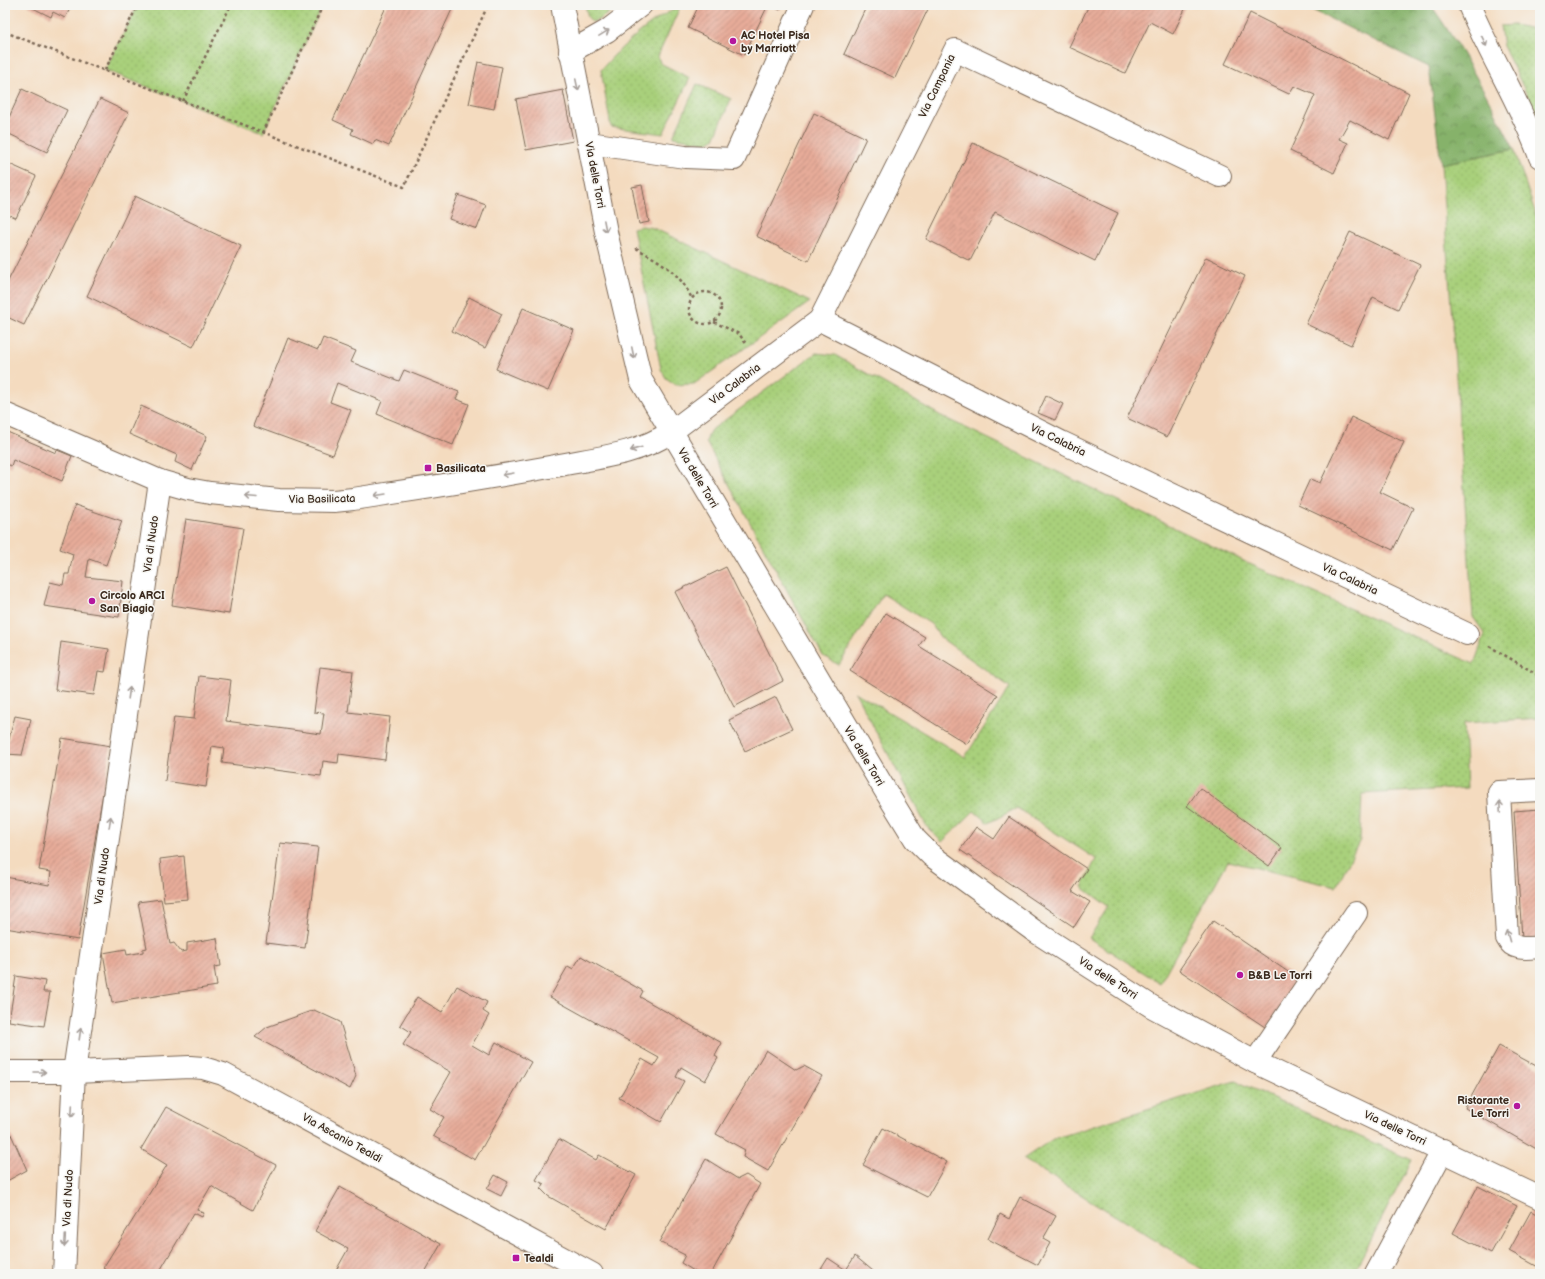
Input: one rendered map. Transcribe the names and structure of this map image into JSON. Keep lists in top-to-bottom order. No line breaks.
{"streets":{"street":["Via Campania","Via delle Torri","Via Calabria","Via Basilicata","Via di Nudo","Via Ascanio Tealdi"]},"crossings":[["Via Campania","Via Calabria"],["Via delle Torri","Via Calabria"],["Via delle Torri","Via Basilicata"],["Via Calabria","Via Basilicata"],["Via Basilicata","Via di Nudo"],["Via di Nudo","Via Ascanio Tealdi"]],"one_way":["Via Basilicata"],"places":{"other":["AC Hotel Pisa by Marriott","Circolo ARCI San Biagio","B&B Le Torri","Ristorante Le Torri"],"transit":["Basilicata","Tealdi"]}}
